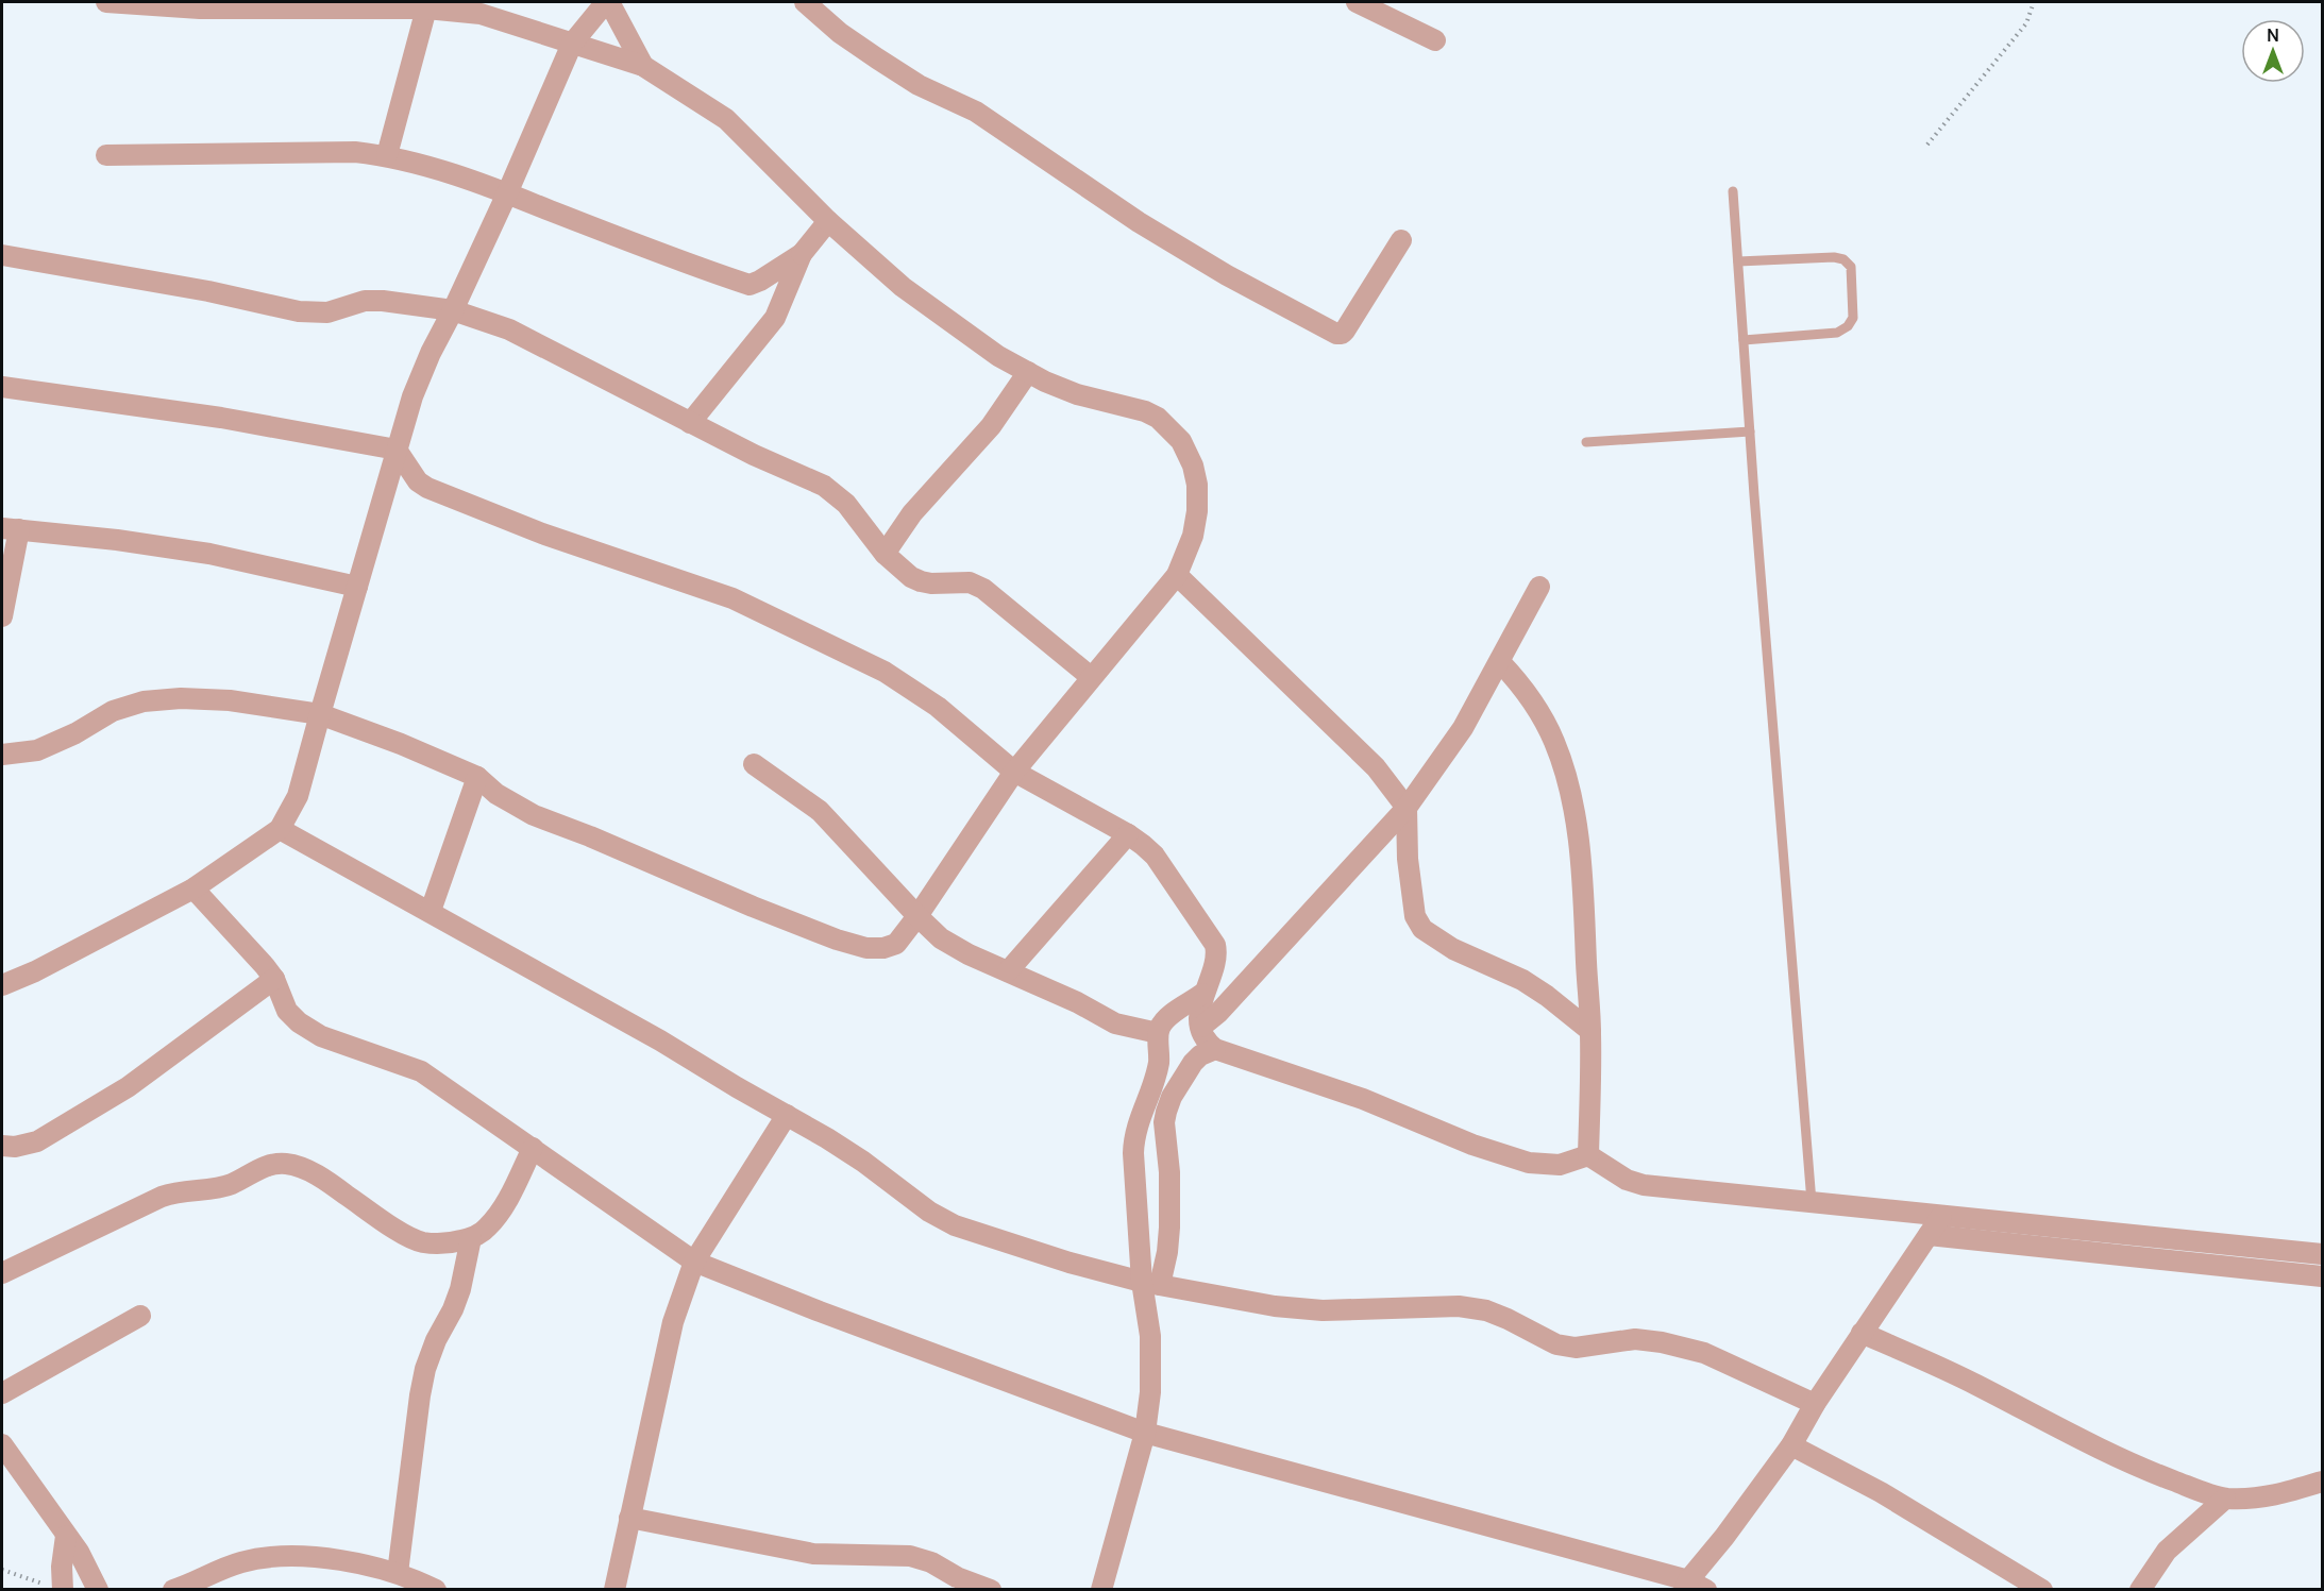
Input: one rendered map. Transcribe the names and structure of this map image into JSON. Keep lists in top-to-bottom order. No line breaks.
{"north":"top"}
